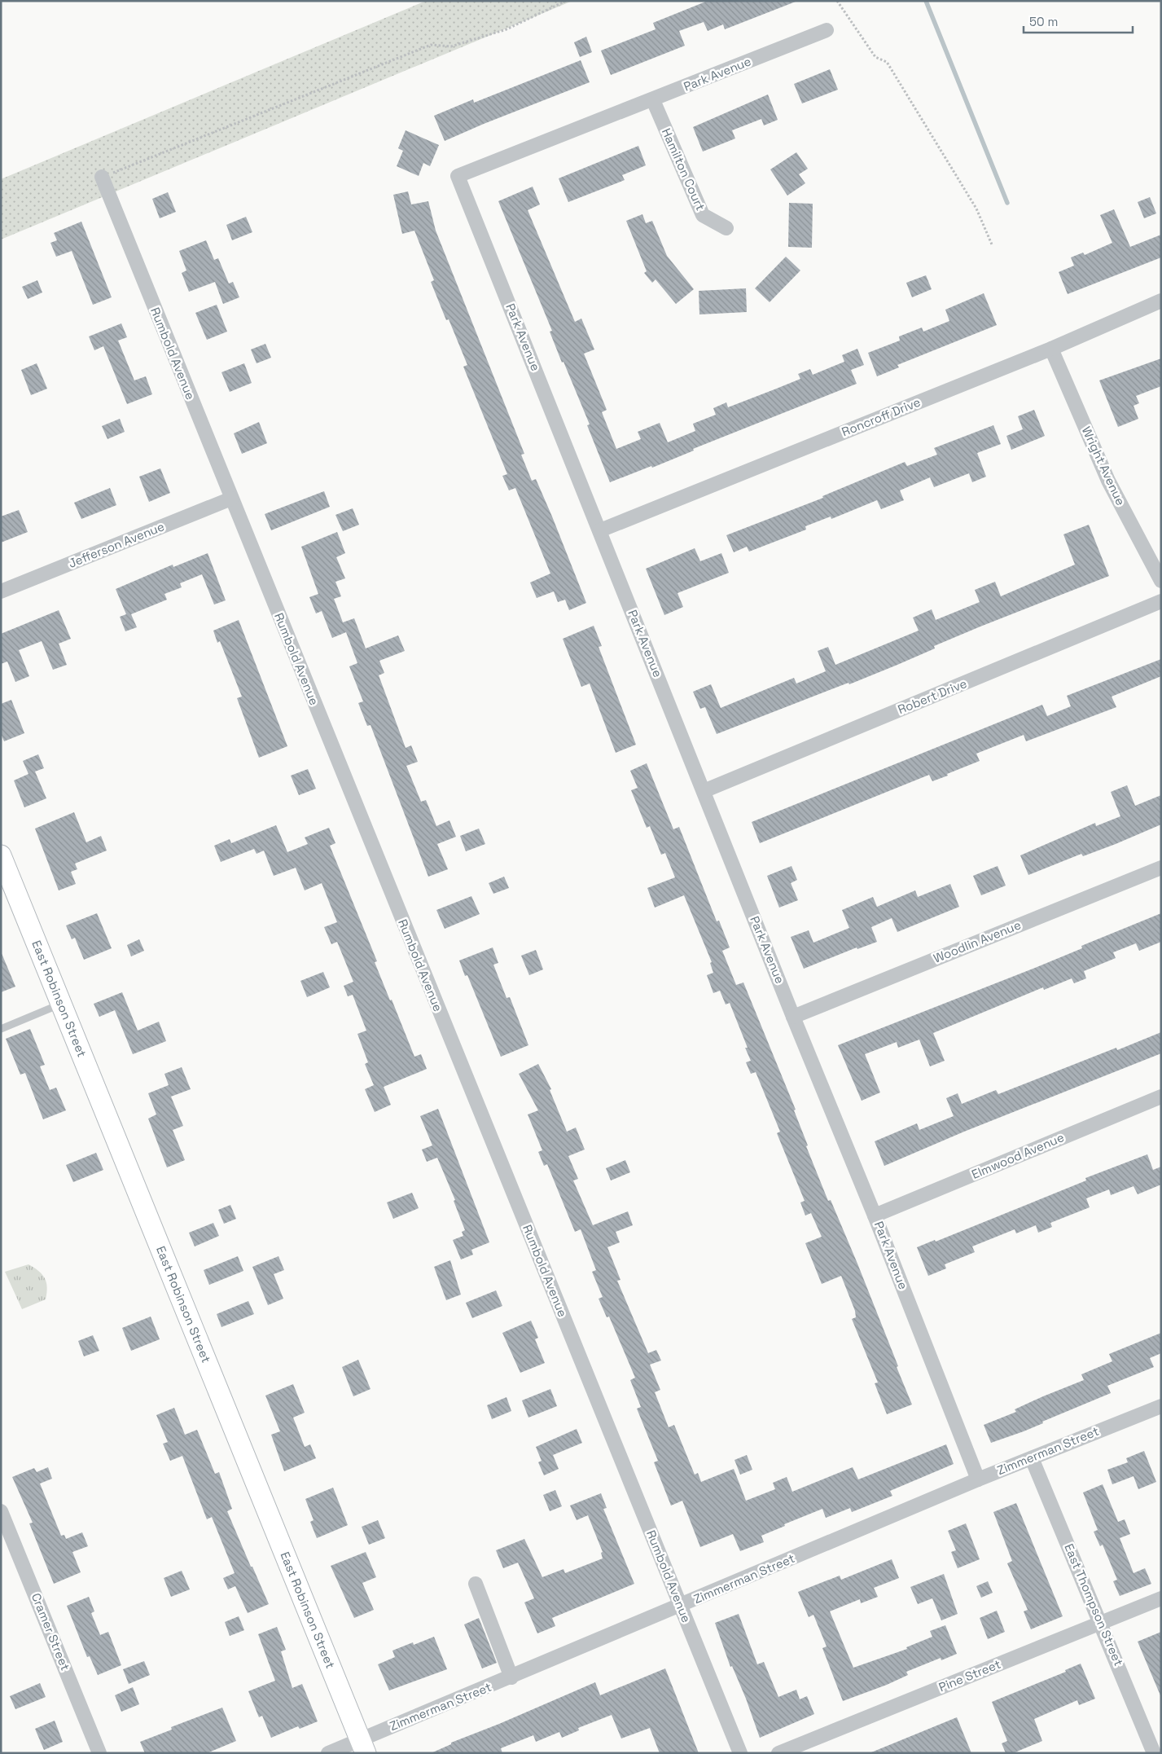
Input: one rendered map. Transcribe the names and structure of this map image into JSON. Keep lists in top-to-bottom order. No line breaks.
{"streets":{"street":["Park Avenue","Hamilton Court","Rumbold Avenue","Roncroff Drive","Wright Avenue","Jefferson Avenue","Robert Drive","Woodlin Avenue","East Robinson Street","Elmwood Avenue","Zimmerman Street","East Thompson Street","Cramer Street","Pine Street"]},"crossings":[["Park Avenue","Hamilton Court"],["Park Avenue","Roncroff Drive"],["Park Avenue","Robert Drive"],["Park Avenue","Woodlin Avenue"],["Park Avenue","Elmwood Avenue"],["Park Avenue","Zimmerman Street"],["Rumbold Avenue","Jefferson Avenue"],["Rumbold Avenue","Zimmerman Street"],["Roncroff Drive","Wright Avenue"],["East Robinson Street","Zimmerman Street"],["Zimmerman Street","East Thompson Street"],["East Thompson Street","Pine Street"]],"scale_bar":"50 m"}
